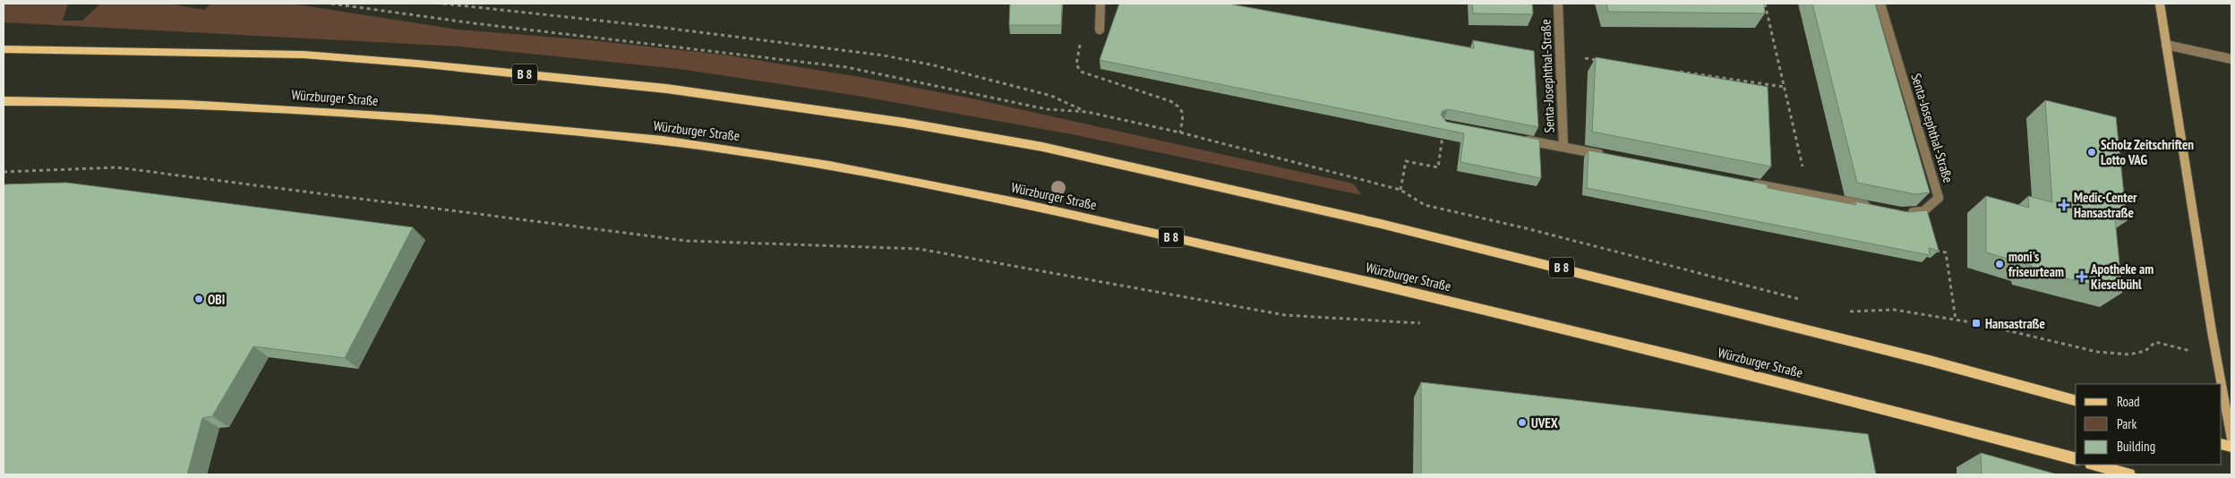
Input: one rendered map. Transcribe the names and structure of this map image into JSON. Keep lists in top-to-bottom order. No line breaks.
{"streets":{"main road":["B 8","Würzburger Straße"],"street":["Senta-Josephthal-Straße"]},"places":{"other":["Scholz Zeitschriften Lotto VAG","moni's friseurteam","OBI","UVEX"],"health":["Medic-Center Hansastraße","Apotheke am Kieselbühl"],"transit":["Hansastraße"]},"legend":["Road","Park","Building"]}
